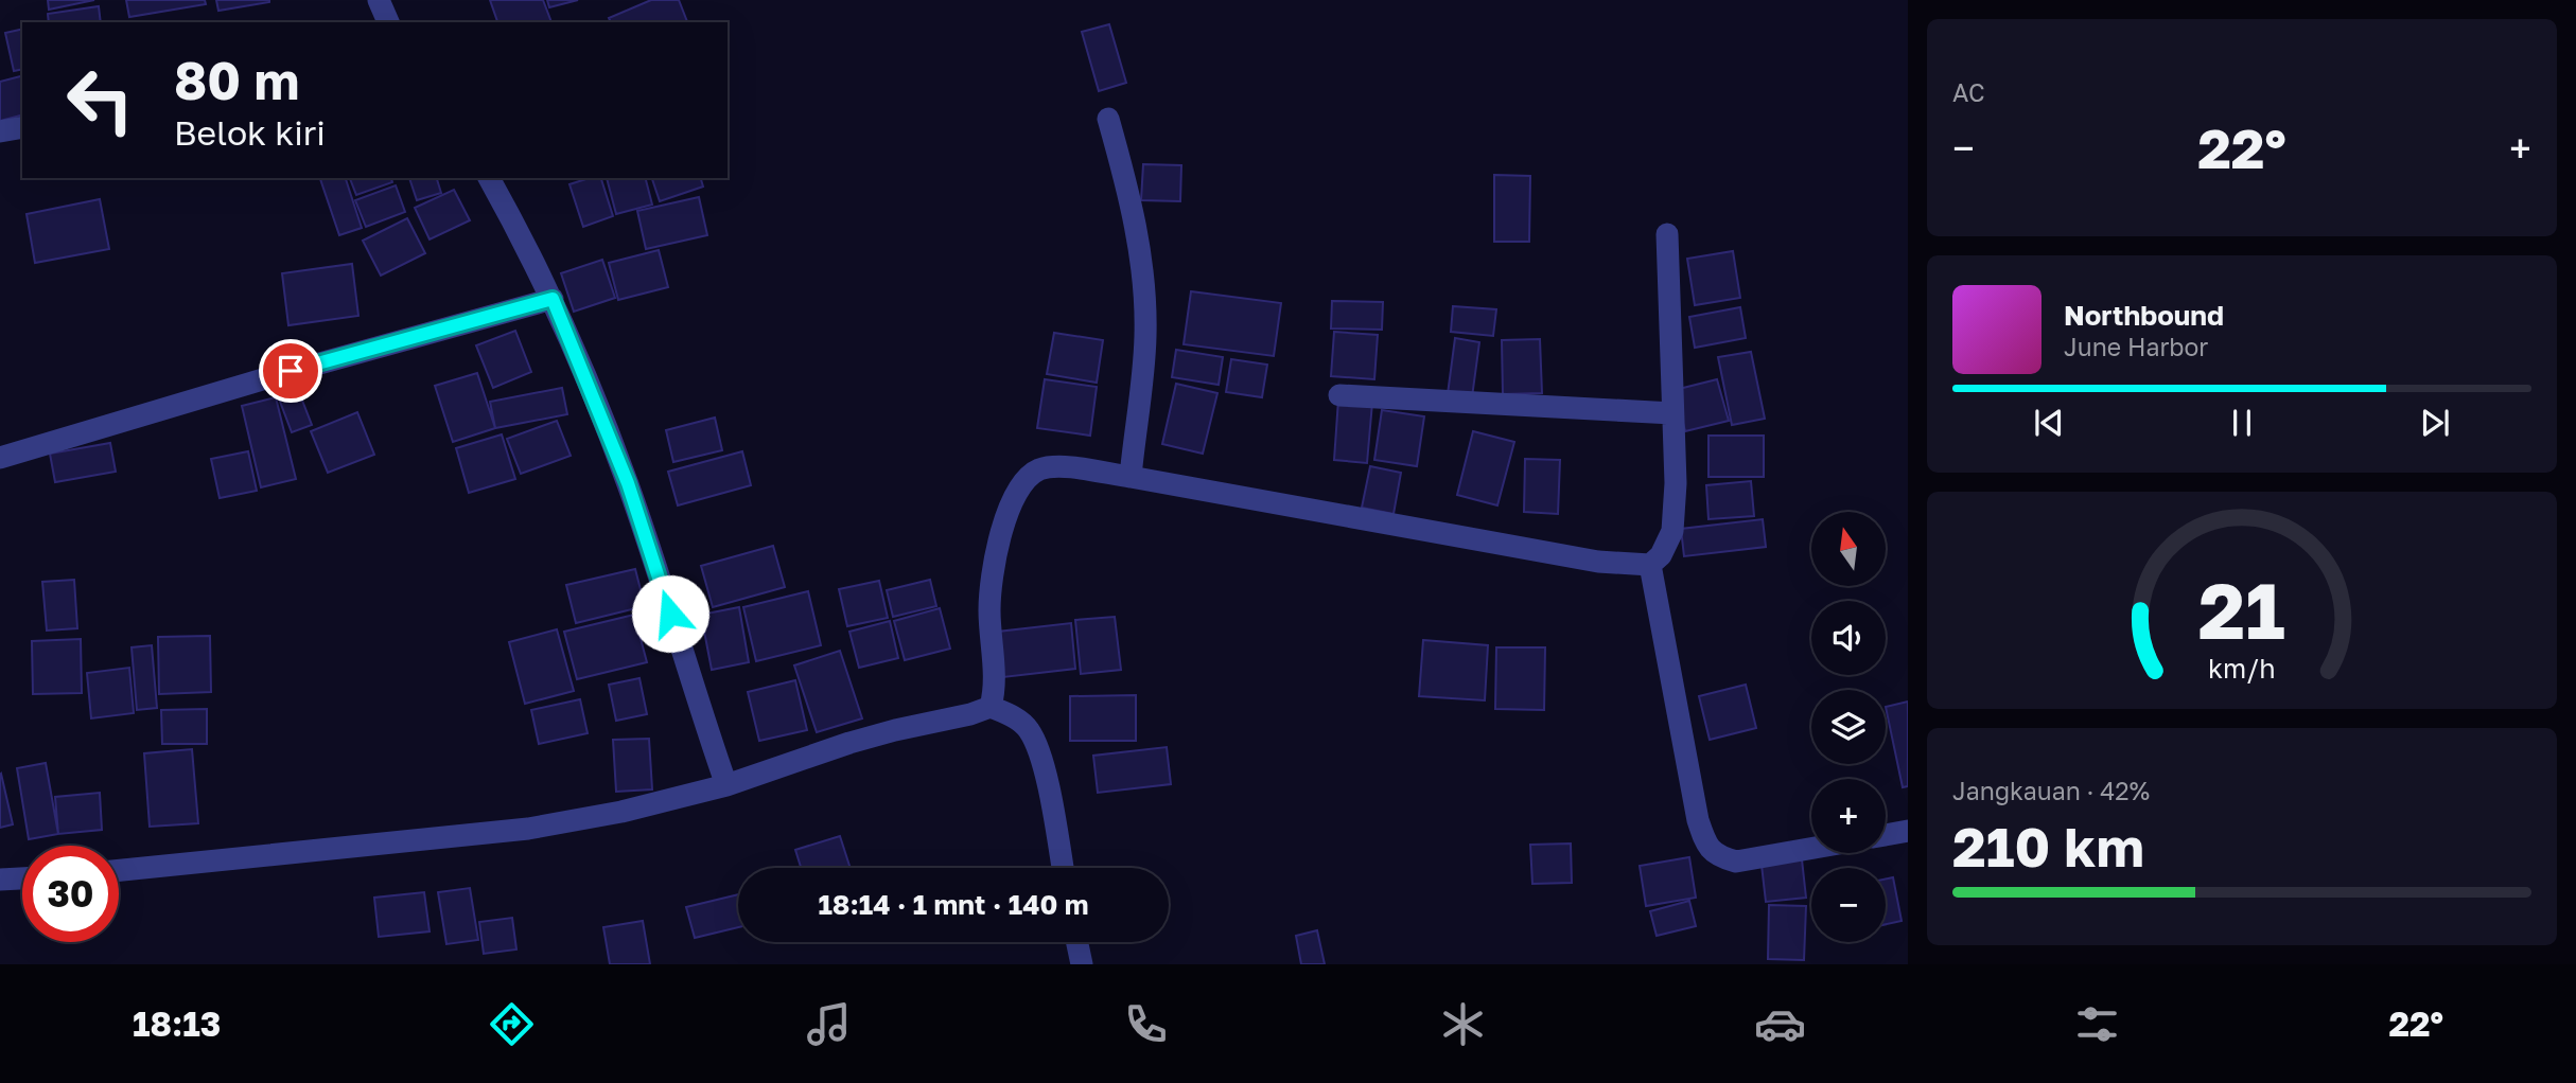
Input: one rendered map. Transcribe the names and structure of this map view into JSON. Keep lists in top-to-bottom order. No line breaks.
{"north":"top","page":{"tile":["AC",["Jangkauan · 42%","210 km"]],"turn":["80 m","Belok kiri"],"heat":["−","22°","+"],"song":["Northbound","June Harbor"],"map_buttons":["+","−"],"limit":"30","trip":"18:14 · 1 mnt · 140 m","tabs":["18:13","22°"],"gauge":["21","km/h"]}}
